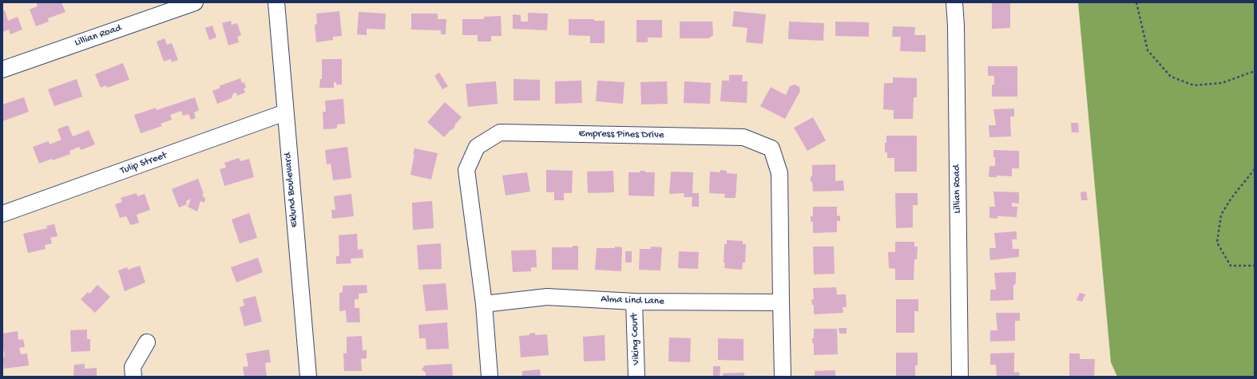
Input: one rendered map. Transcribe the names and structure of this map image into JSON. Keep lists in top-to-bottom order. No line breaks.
{"streets":{"street":["Lillian Road","Empress Pines Drive","Tulip Street","Eklund Boulevard","Alma Lind Lane","Viking Court"]},"crossings":[["Empress Pines Drive","Alma Lind Lane"],["Tulip Street","Eklund Boulevard"],["Alma Lind Lane","Viking Court"]]}
